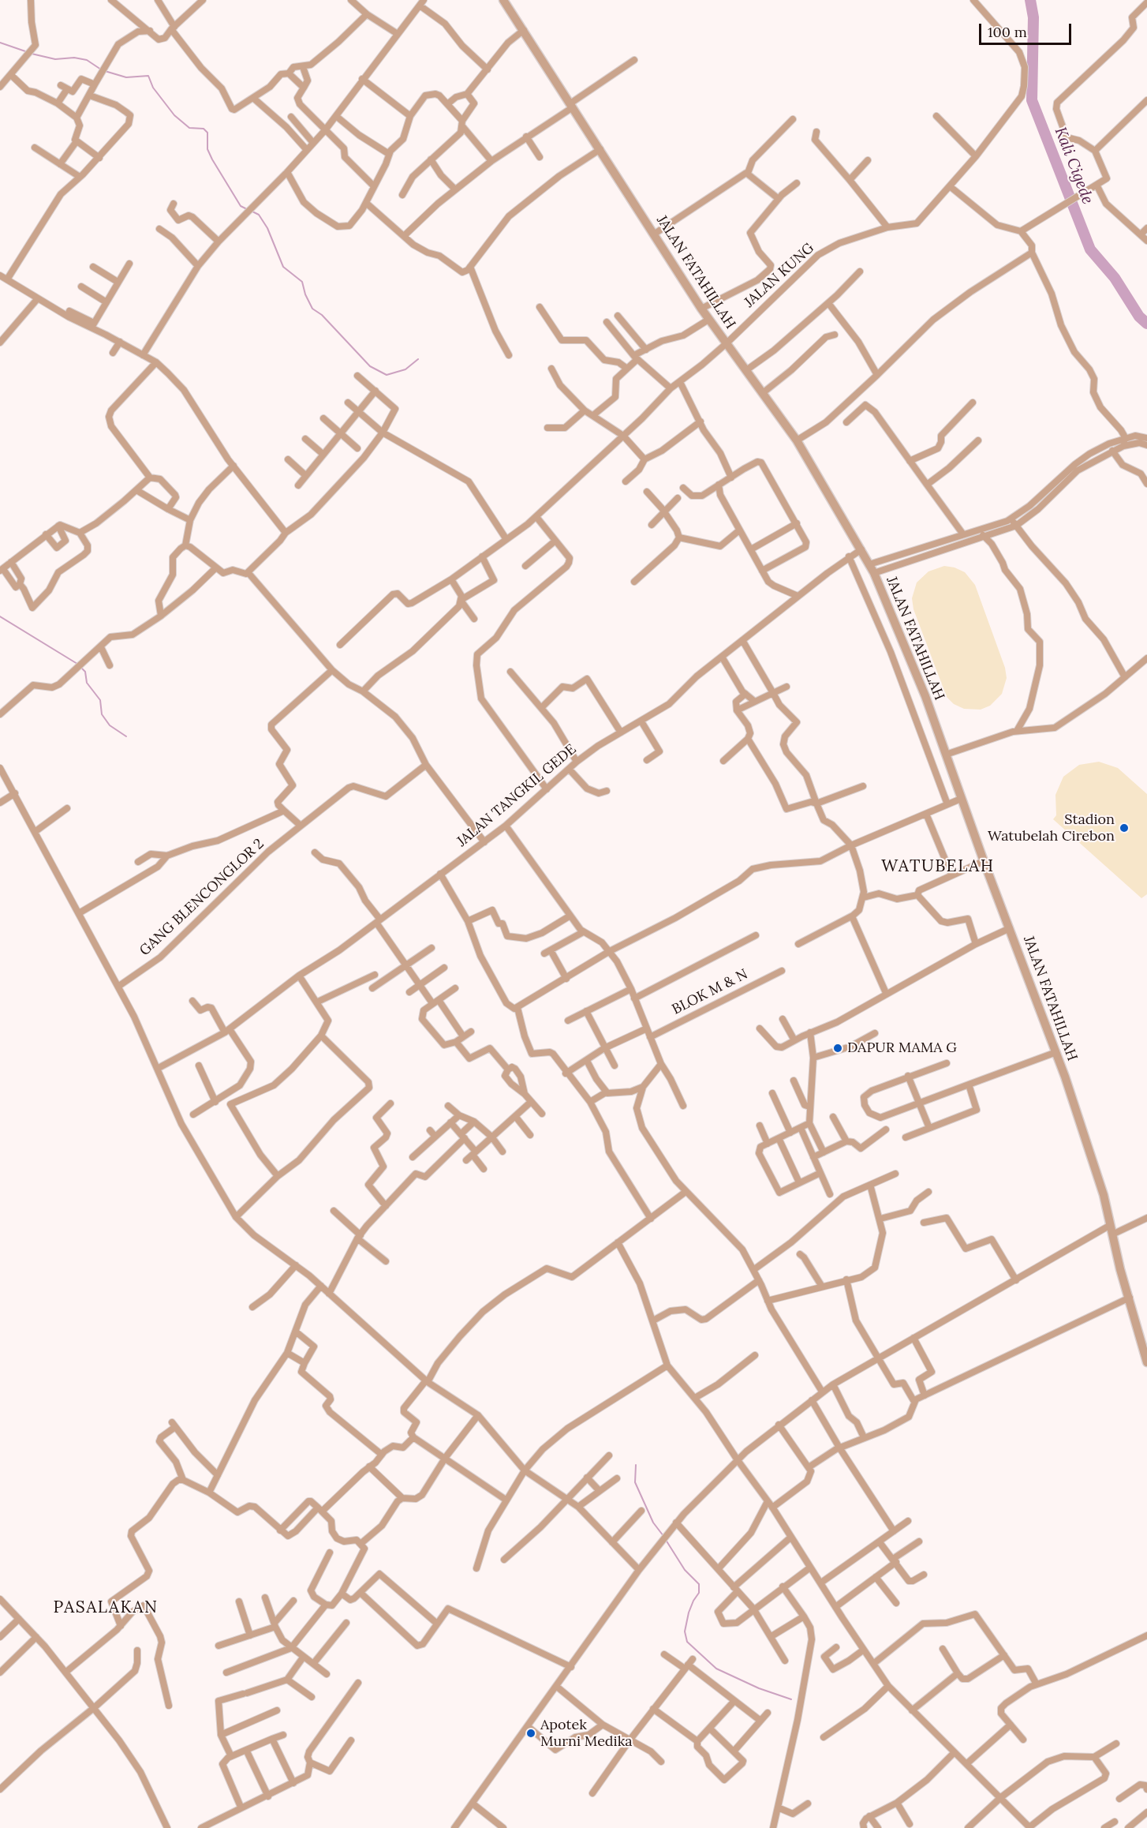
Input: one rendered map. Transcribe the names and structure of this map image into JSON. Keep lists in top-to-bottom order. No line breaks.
{"streets":{"street":["JALAN FATAHILLAH","JALAN KUNG","JALAN TANGKIL GEDE","GANG BLENCONGLOR 2","BLOK M & N"]},"crossings":[["JALAN FATAHILLAH","JALAN KUNG"],["JALAN FATAHILLAH","JALAN TANGKIL GEDE"]],"districts":["WATUBELAH","PASALAKAN"],"water":["Kali Cigede"],"places":["Stadion Watubelah Cirebon","DAPUR MAMA G","Apotek Murni Medika"],"scale_bar":"100 m"}
